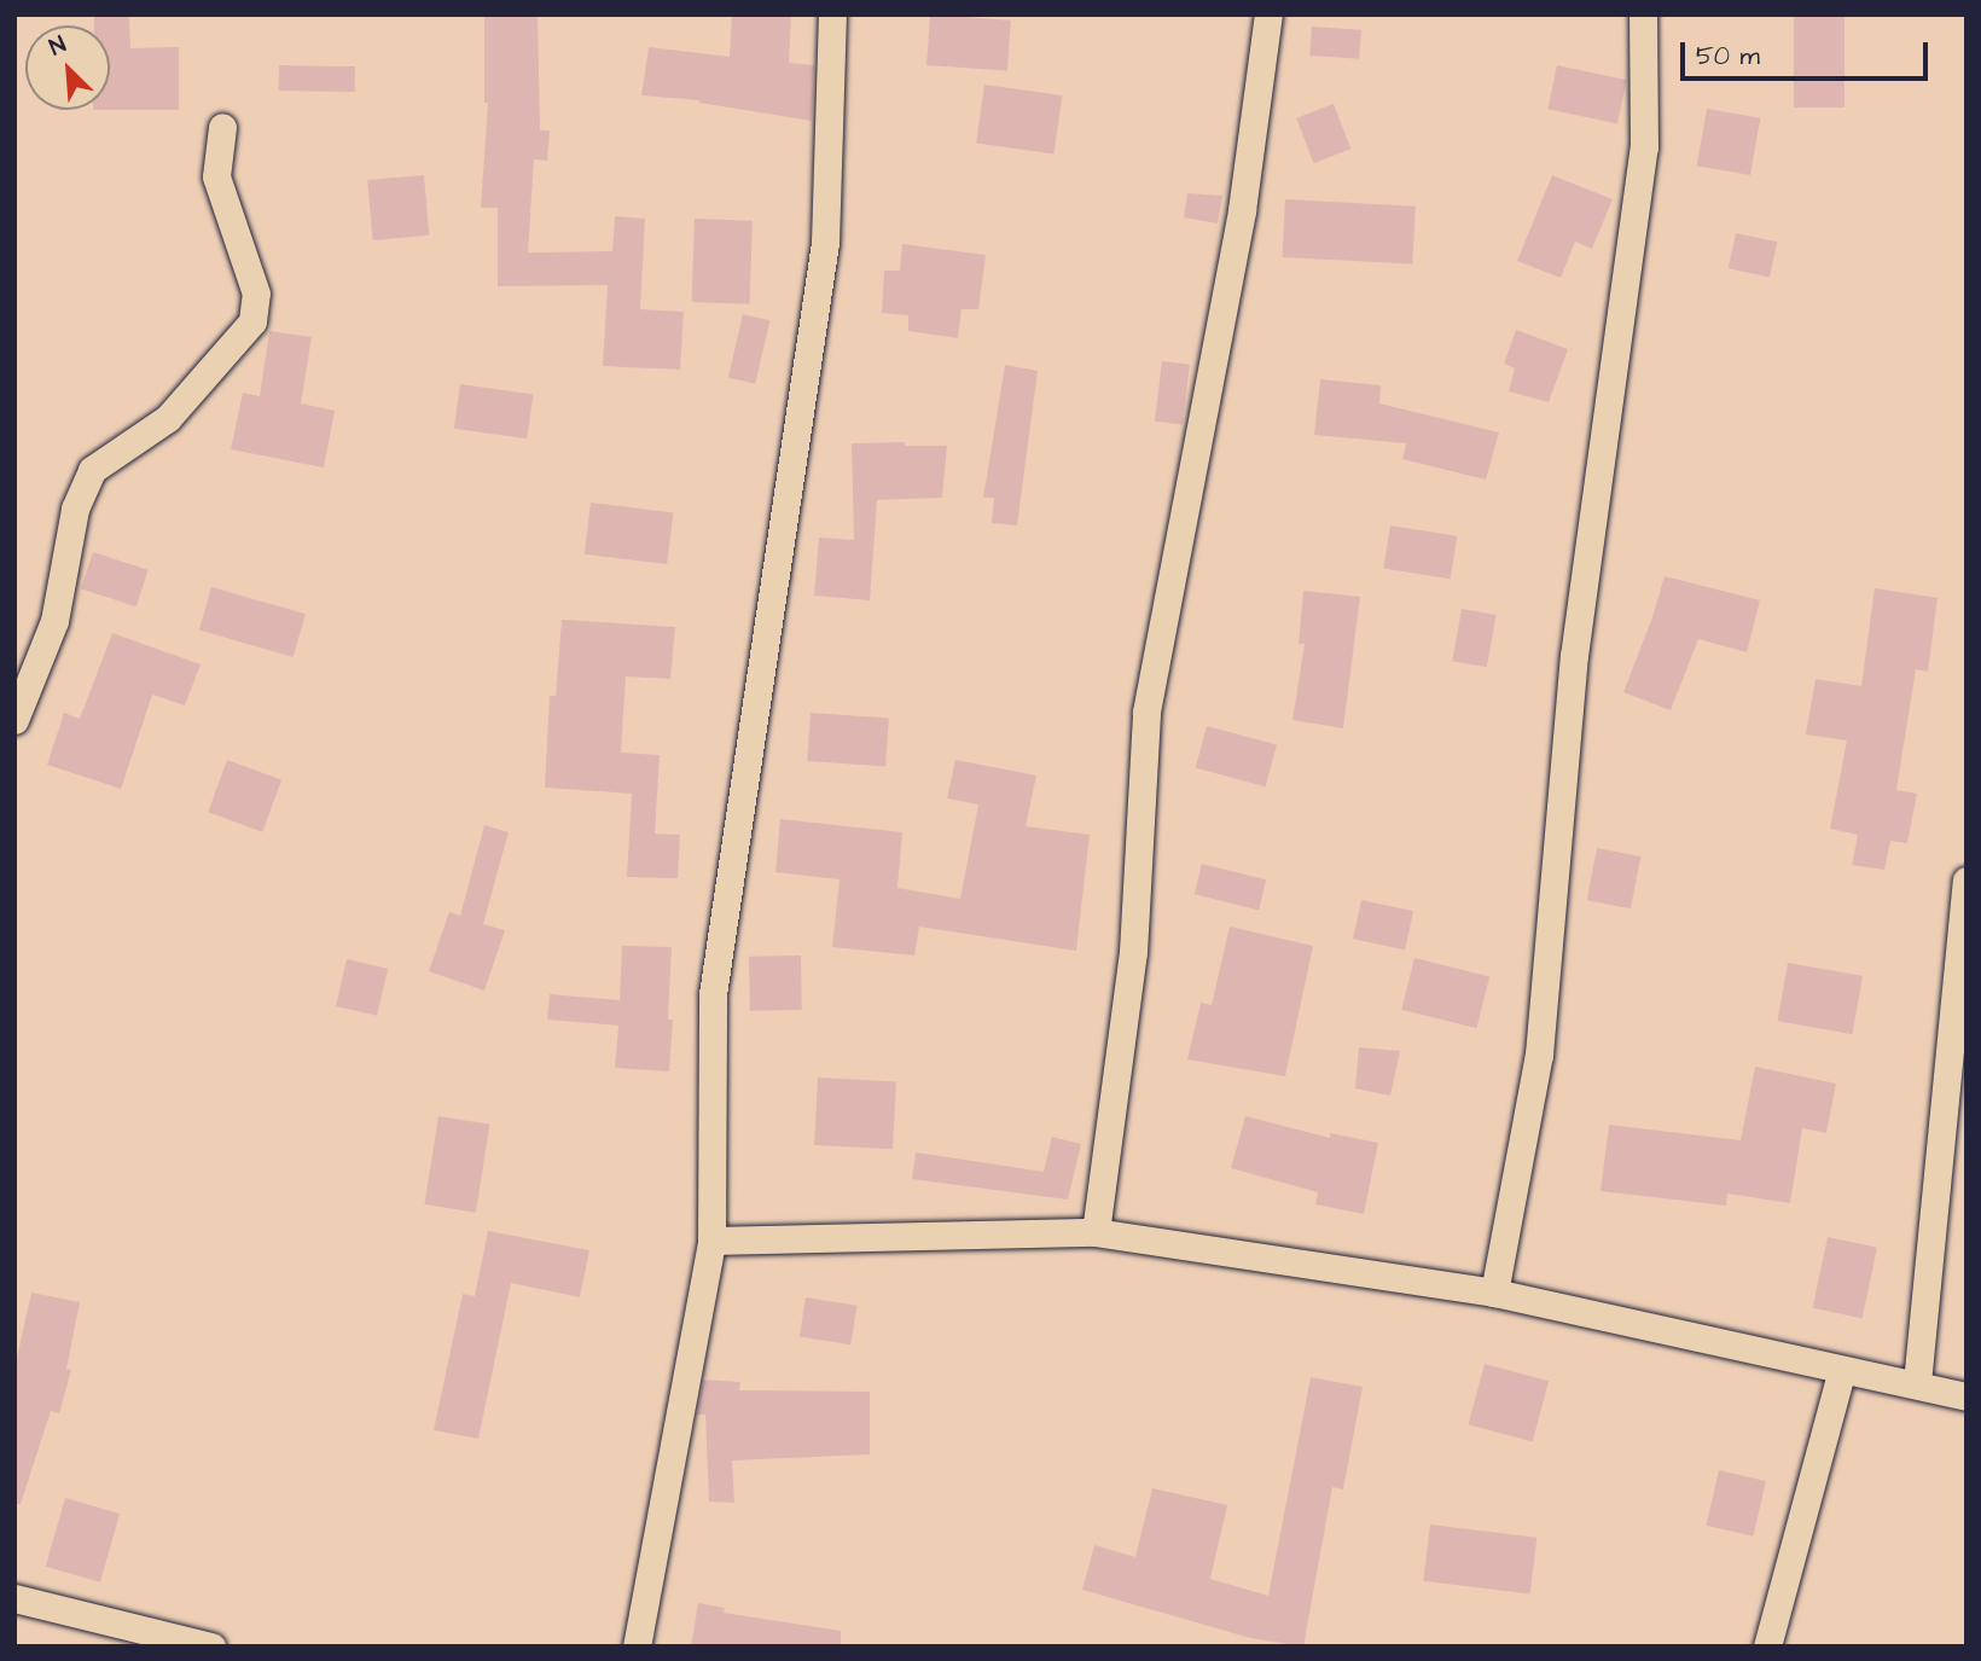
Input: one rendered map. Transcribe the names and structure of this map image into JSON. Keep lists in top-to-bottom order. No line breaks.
{"scale_bar":"50 m","north":"top left"}
